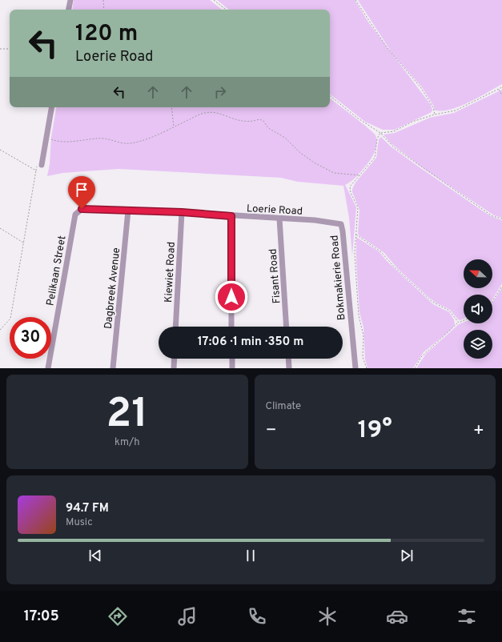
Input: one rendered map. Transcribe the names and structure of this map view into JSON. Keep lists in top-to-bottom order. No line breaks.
{"streets":{"street":["Loerie Road","Pelikaan Street","Kiewiet Road","Fisant Road","Bokmakierie Road","Dagbreek Avenue"]},"crossings":[["Loerie Road","Pelikaan Street"],["Loerie Road","Kiewiet Road"],["Loerie Road","Fisant Road"],["Loerie Road","Bokmakierie Road"],["Loerie Road","Dagbreek Avenue"]],"north":"left","page":{"turn":["120 m","Loerie Road"],"limit":"30","trip":"17:06 · 1 min · 350 m","tile":[["21","km/h"],"Climate"],"heat":["−","19°","+"],"song":["94.7 FM","Music"],"tabs":"17:05"}}
